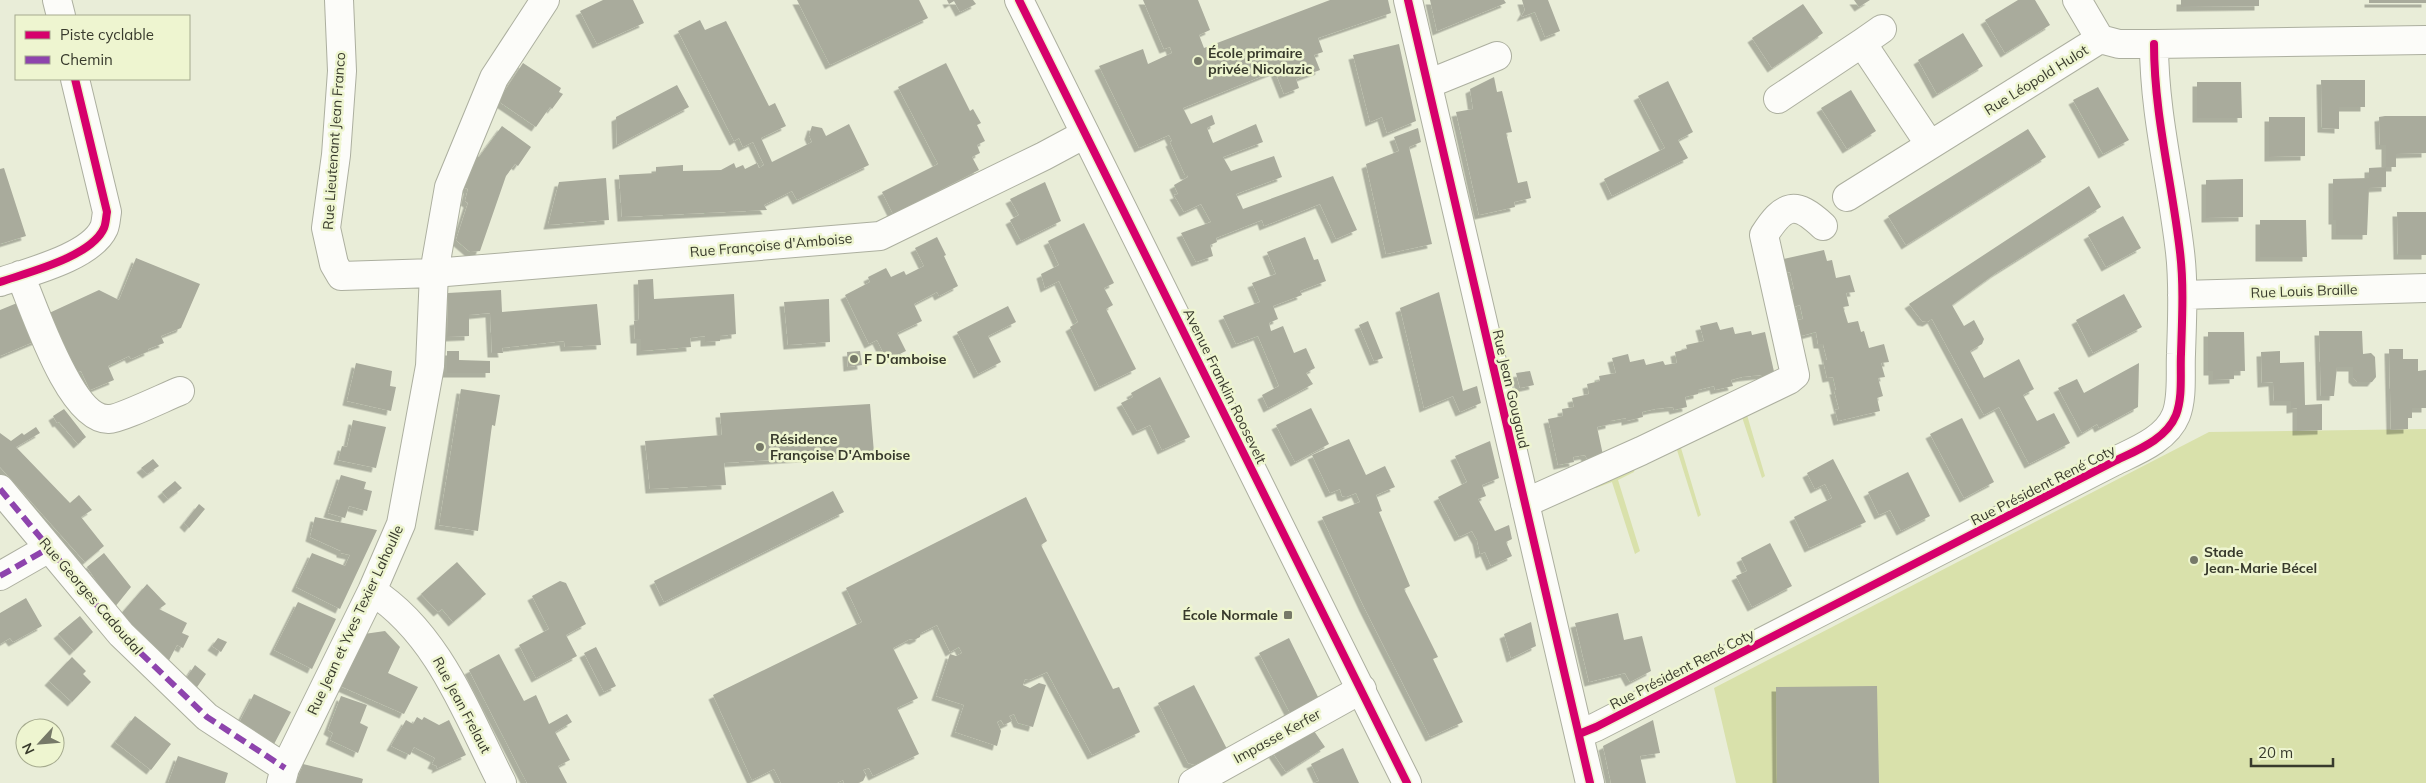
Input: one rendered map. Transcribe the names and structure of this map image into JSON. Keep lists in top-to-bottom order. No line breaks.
{"streets":{"street":["Rue Léopold Hulot","Rue Lieutenant Jean Franco","Rue Françoise d'Amboise","Rue Louis Braille","Avenue Franklin Roosevelt","Rue Jean Gougaud","Rue Président René Coty","Rue Georges Cadoudal","Rue Jean et Yves Texier Lahoulle","Rue Jean Frelaut","Impasse Kerfer"]},"crossings":[["Rue Léopold Hulot","Rue Président René Coty"],["Rue Lieutenant Jean Franco","Rue Françoise d'Amboise"],["Rue Lieutenant Jean Franco","Rue Jean et Yves Texier Lahoulle"],["Rue Françoise d'Amboise","Avenue Franklin Roosevelt"],["Rue Françoise d'Amboise","Rue Jean et Yves Texier Lahoulle"],["Rue Louis Braille","Rue Président René Coty"],["Avenue Franklin Roosevelt","Impasse Kerfer"],["Rue Jean Gougaud","Rue Président René Coty"],["Rue Georges Cadoudal","Rue Jean et Yves Texier Lahoulle"],["Rue Jean et Yves Texier Lahoulle","Rue Jean Frelaut"]],"places":{"other":["École primaire privée Nicolazic","F D'amboise","Résidence Françoise D'Amboise","Stade Jean-Marie Bécel"],"transit":["École Normale"]},"legend":["Piste cyclable","Chemin"],"scale_bar":"20 m","north":"bottom left"}
